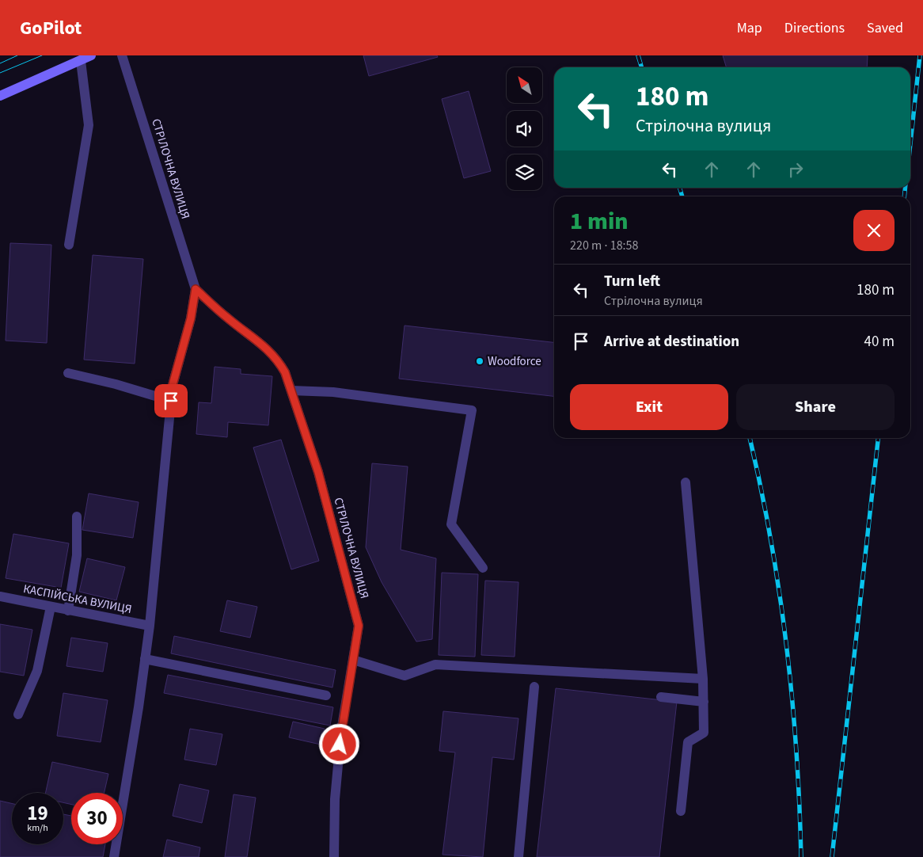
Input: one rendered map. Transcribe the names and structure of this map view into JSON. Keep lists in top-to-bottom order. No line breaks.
{"streets":{"street":["СТРІЛОЧНА ВУЛИЦЯ","КАСПІЙСЬКА ВУЛИЦЯ"]},"crossings":[["СТРІЛОЧНА ВУЛИЦЯ","КАСПІЙСЬКА ВУЛИЦЯ"]],"places":["Woodforce"],"north":"top left","page":{"header":"GoPilot","nav":["Map","Directions","Saved"],"turn":["180 m","Стрілочна вулиця"],"heading":["1 min","220 m · 18:58"],"list":[{"name":"Turn left","note":"Стрілочна вулиця","value":"180 m"},{"name":"Arrive at destination","value":"40 m"}],"buttons":["Exit","Share"],"speed":"19 km/h","limit":"30"}}
